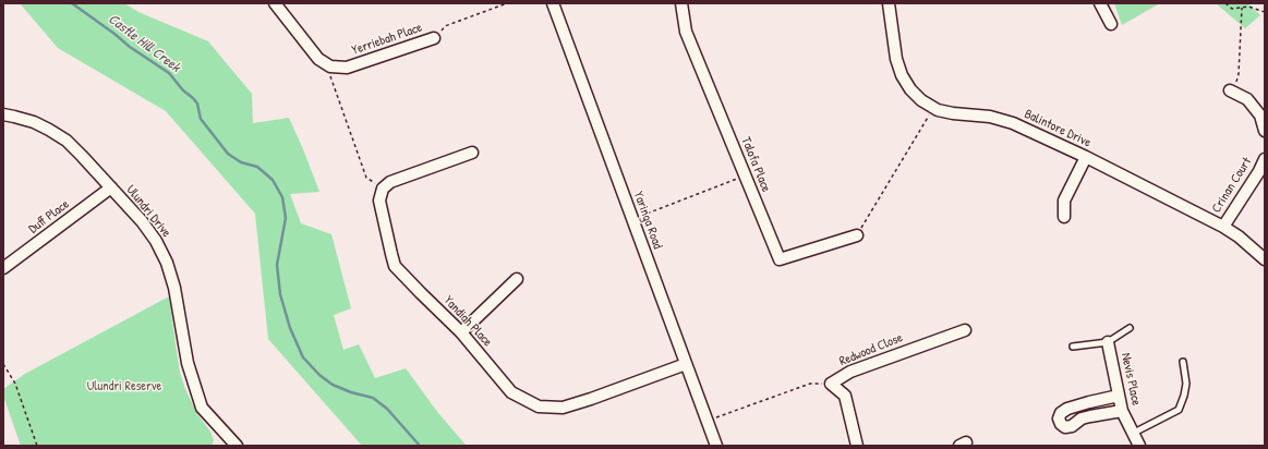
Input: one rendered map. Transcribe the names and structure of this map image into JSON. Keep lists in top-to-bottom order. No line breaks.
{"streets":{"street":["Yerriebah Place","Balintore Drive","Talofa Place","Crinan Court","Ulundri Drive","Duff Place","Yaringa Road","Yandiah Place","Redwood Close","Nevis Place"]},"crossings":[["Balintore Drive","Crinan Court"],["Ulundri Drive","Duff Place"],["Yaringa Road","Yandiah Place"]],"water":["Castle Hill Creek"],"parks":["Ulundri Reserve"]}
